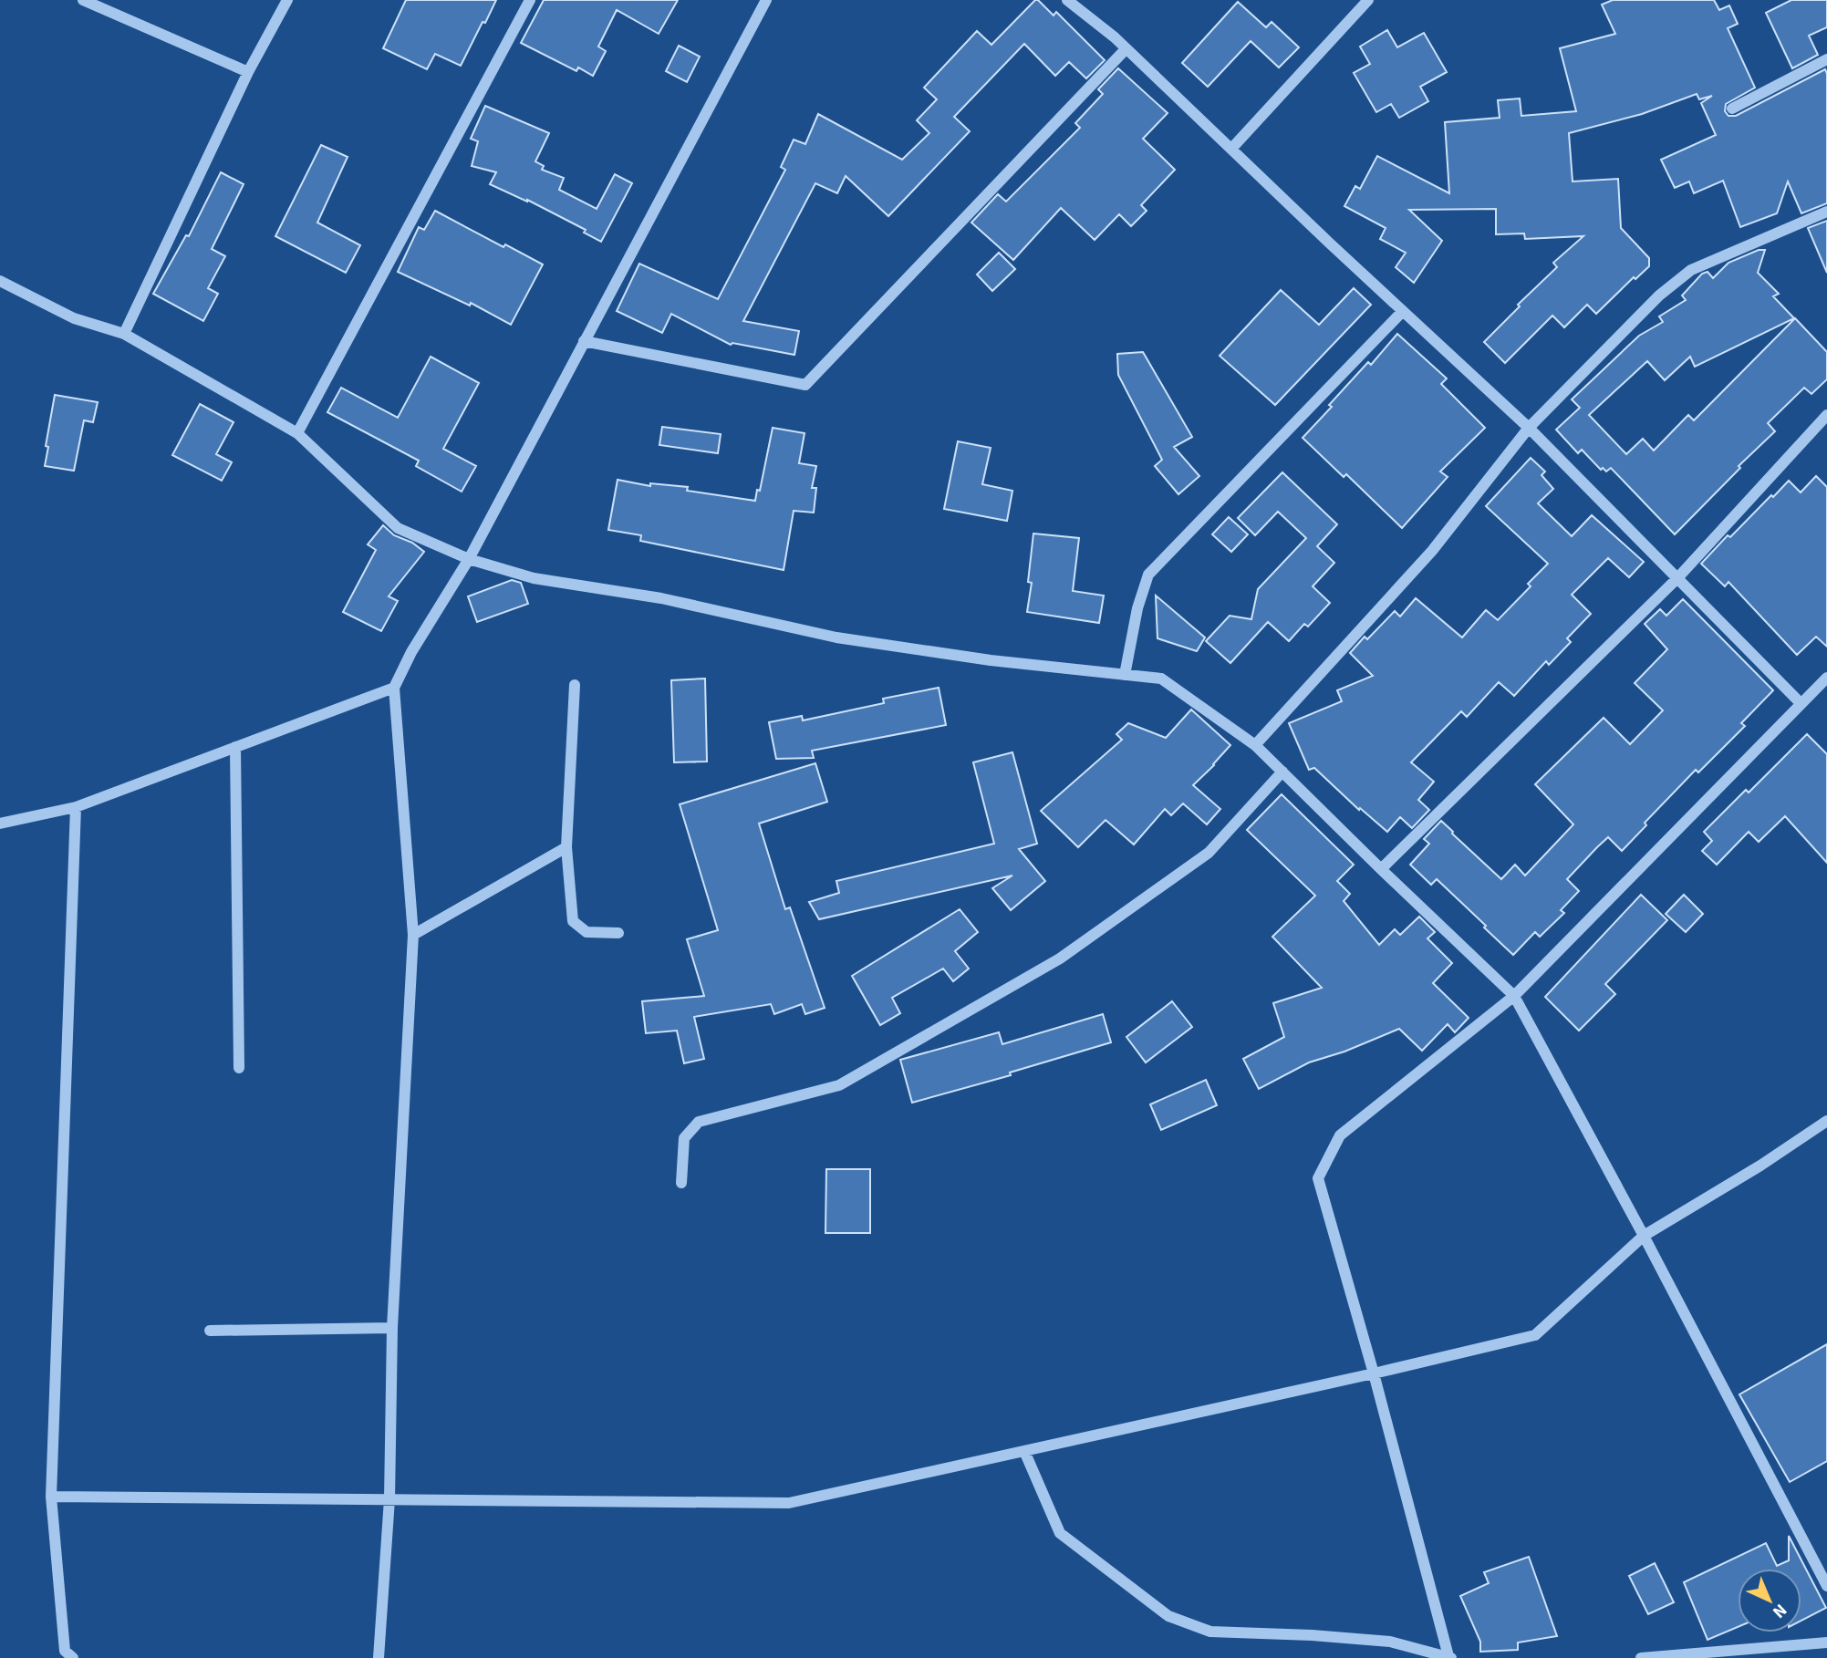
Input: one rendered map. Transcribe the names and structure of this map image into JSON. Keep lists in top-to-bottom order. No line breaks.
{"north":"bottom right"}
